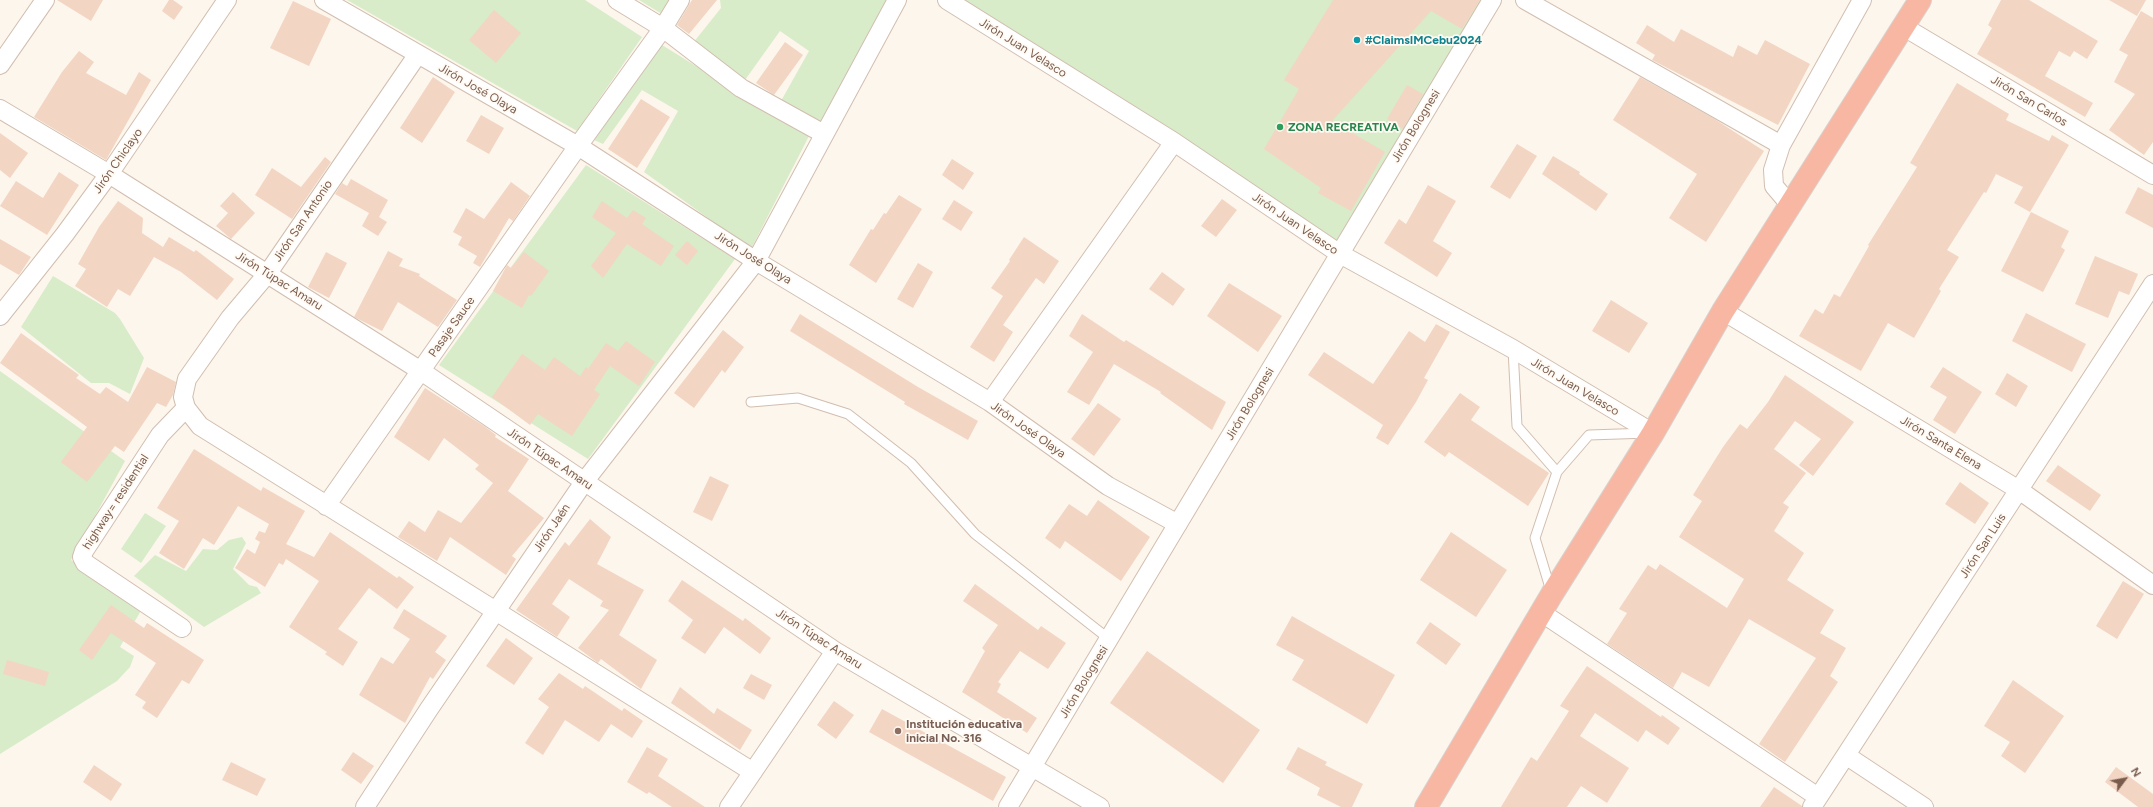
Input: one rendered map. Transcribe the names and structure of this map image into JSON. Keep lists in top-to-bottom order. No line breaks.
{"streets":{"street":["Jirón Juan Velasco","Jirón José Olaya","Jirón San Carlos","Jirón Bolognesi","Jirón Chiclayo","Jirón San Antonio","Jirón Túpac Amaru","Pasaje Sauce","Jirón Santa Elena","highway= residential","Jirón Jaén","Jirón San Luis"]},"crossings":[["Jirón Juan Velasco","Jirón Bolognesi"],["Jirón José Olaya","Jirón Bolognesi"],["Jirón José Olaya","Jirón San Antonio"],["Jirón José Olaya","Pasaje Sauce"],["Jirón José Olaya","Jirón Jaén"],["Jirón Bolognesi","Jirón Túpac Amaru"],["Jirón Chiclayo","Jirón Túpac Amaru"],["Jirón San Antonio","Jirón Túpac Amaru"],["Jirón San Antonio","highway= residential"],["Jirón Túpac Amaru","Pasaje Sauce"],["Jirón Túpac Amaru","Jirón Jaén"],["Jirón Santa Elena","Jirón San Luis"]],"places":["#ClaimsIMCebu2024","ZONA RECREATIVA","Institución educativa inicial No. 316"],"north":"top right"}
